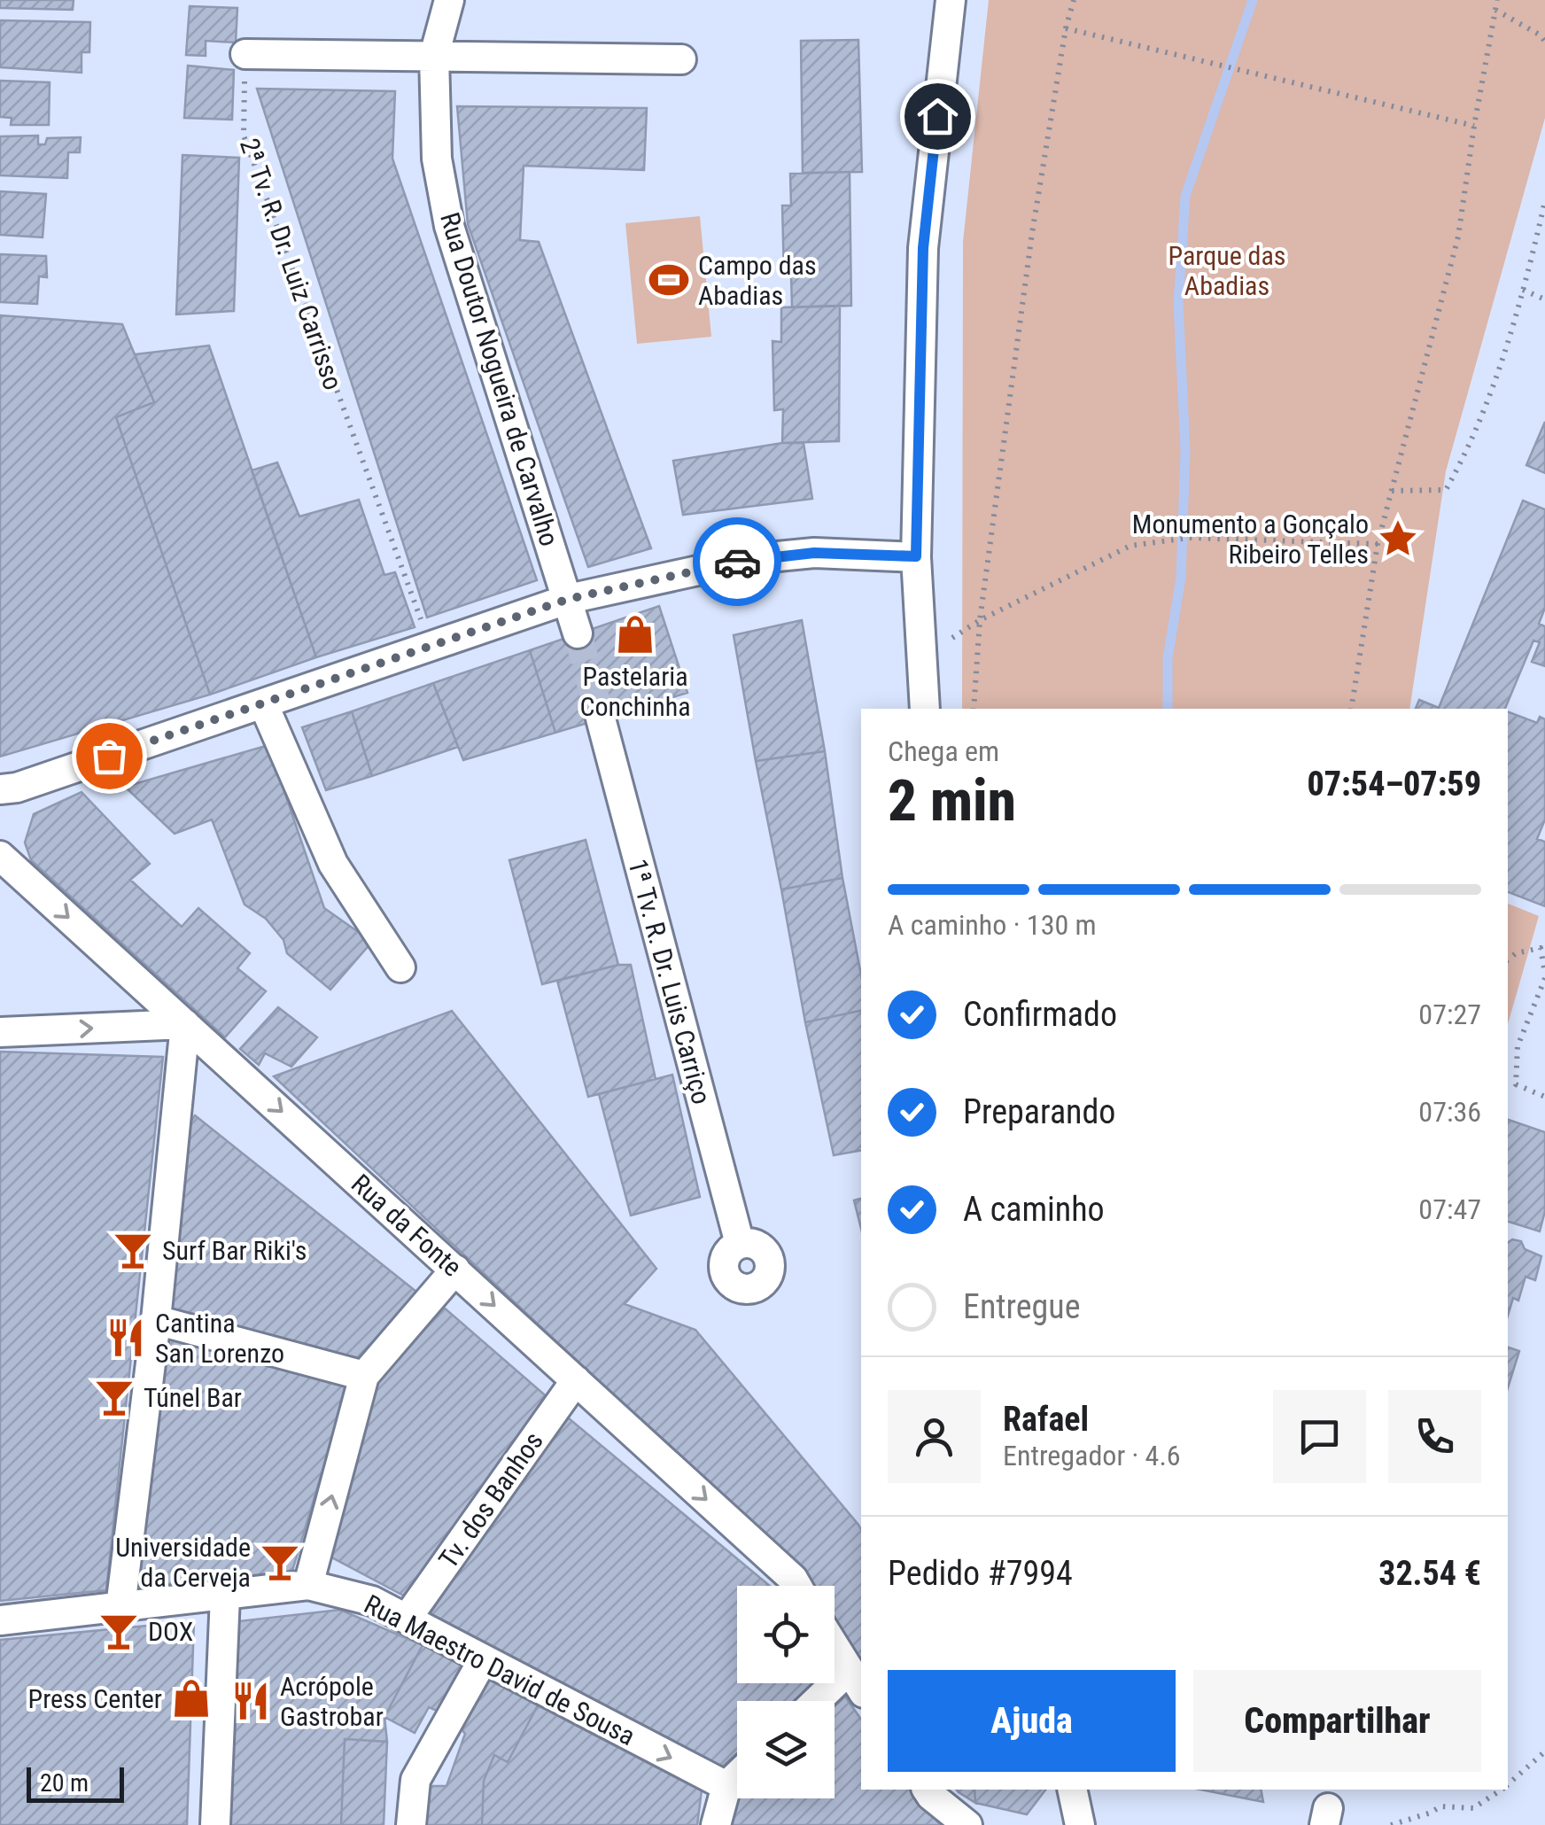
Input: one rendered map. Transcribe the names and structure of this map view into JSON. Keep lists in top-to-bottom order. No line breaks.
{"streets":{"street":["Rua Doutor Nogueira de Carvalho","1ª Tv. R. Dr. Luis Carriço","Rua da Fonte","Tv. dos Banhos","Rua Maestro David de Sousa"],"path":["2ª Tv. R. Dr. Luiz Carrisso"]},"crossings":[["Rua da Fonte","Tv. dos Banhos"],["Tv. dos Banhos","Rua Maestro David de Sousa"]],"one_way":["Rua da Fonte","Rua Maestro David de Sousa"],"parks":["Parque das Abadias"],"places":{"sports":["Campo das Abadias"],"place":["Monumento a Gonçalo Ribeiro Telles"],"shop":["Pastelaria Conchinha","Press Center"],"bar":["Surf Bar Riki's","Túnel Bar","Universidade da Cerveja","DOX"],"restaurant":["Cantina San Lorenzo","Acrópole Gastrobar"]},"scale_bar":"20 m","page":{"heading":["2 min","Chega em","07:54–07:59"],"panel":["Rafael","Entregador · 4.6","Pedido #7994","32.54 €"],"bar":"A caminho · 130 m","list":[["Confirmado","07:27"],["Preparando","07:36"],["A caminho","07:47"],"Entregue"],"buttons":["Ajuda","Compartilhar"],"scale":"20 m"}}
